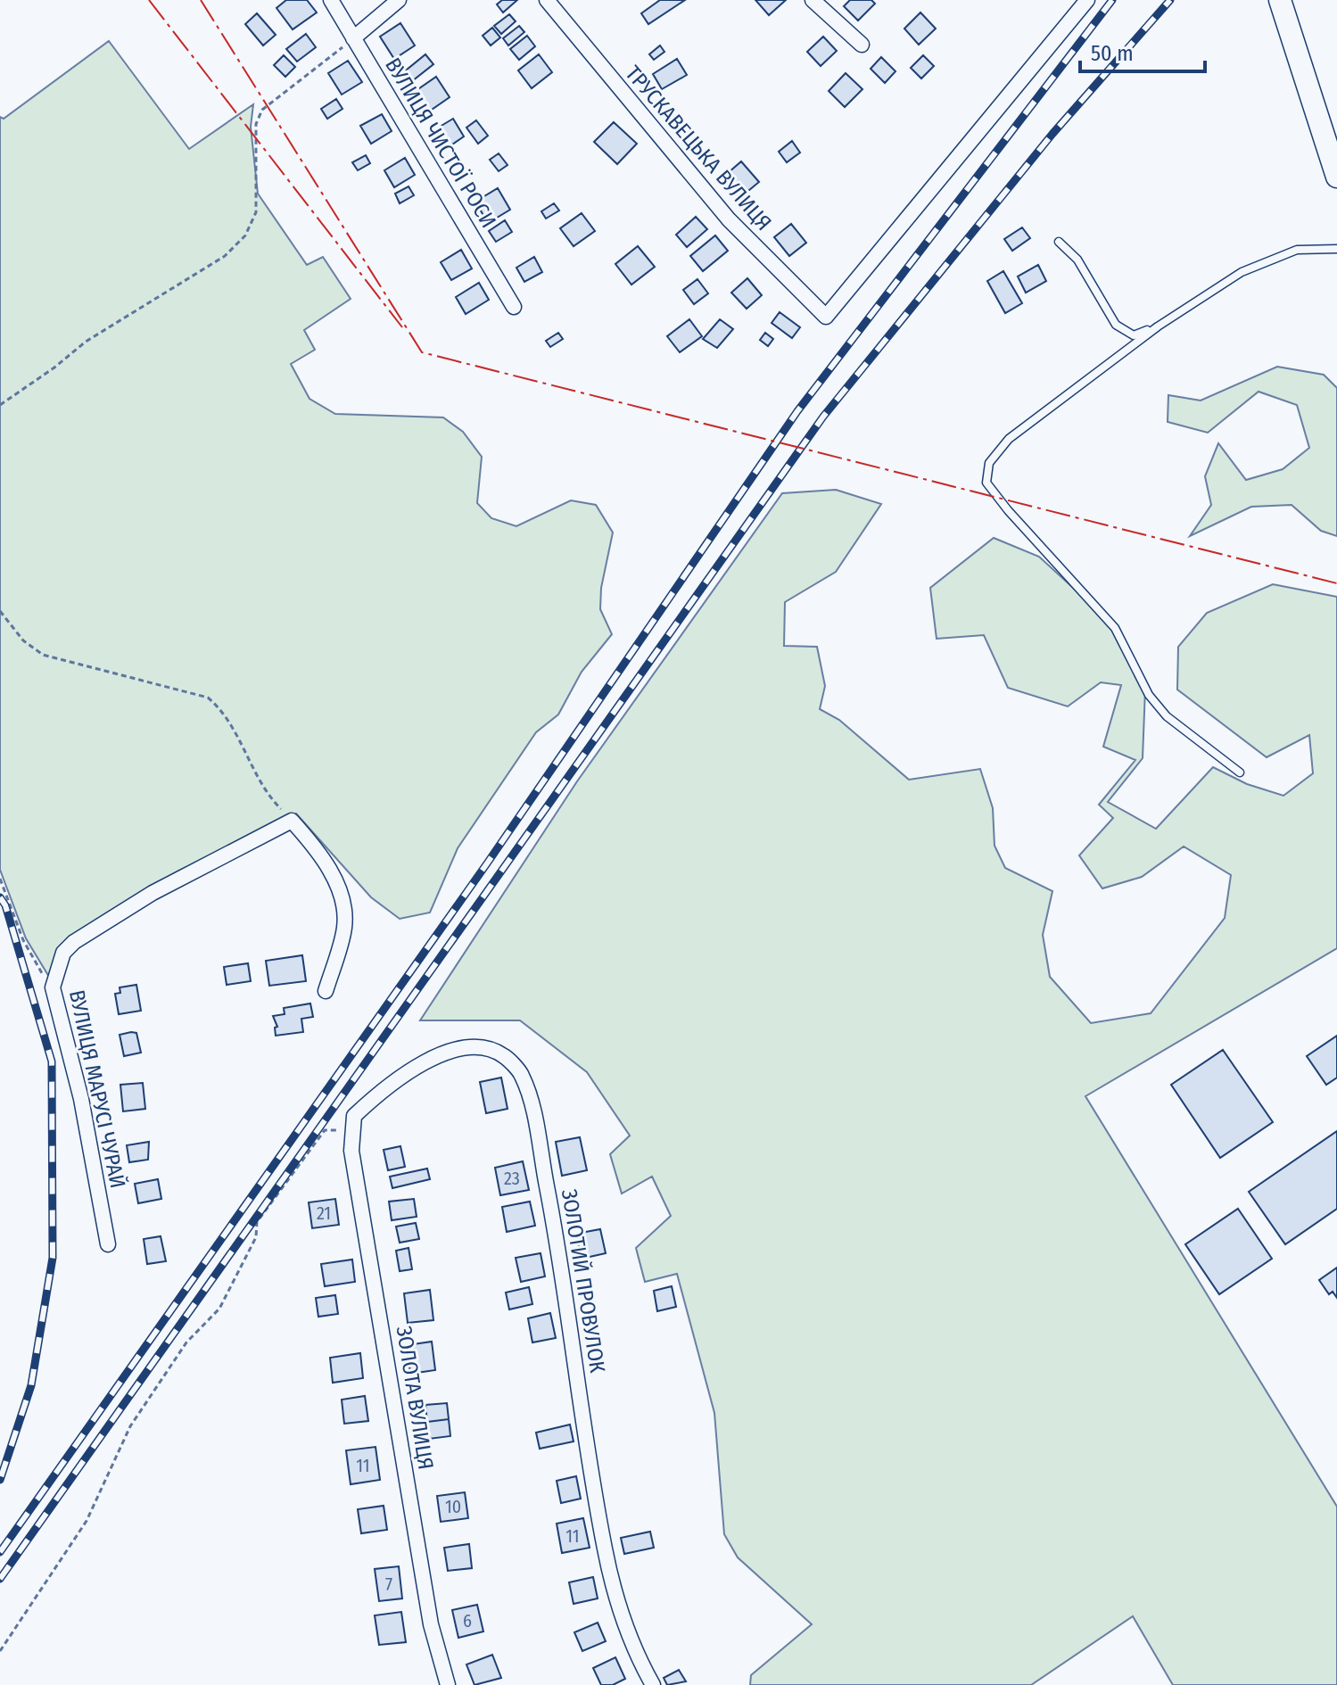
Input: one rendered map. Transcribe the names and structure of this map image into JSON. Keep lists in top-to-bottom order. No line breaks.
{"streets":{"street":["ВУЛИЦЯ ЧИСТОЇ РОСИ","ТРУСКАВЕЦЬКА ВУЛИЦЯ","ВУЛИЦЯ МАРУСІ ЧУРАЙ","ЗОЛОТИЙ ПРОВУЛОК","ЗОЛОТА ВУЛИЦЯ"]},"crossings":[["ЗОЛОТИЙ ПРОВУЛОК","ЗОЛОТА ВУЛИЦЯ"]],"house_numbers":["23","21","11","10","11","7","6"],"scale_bar":"50 m"}
